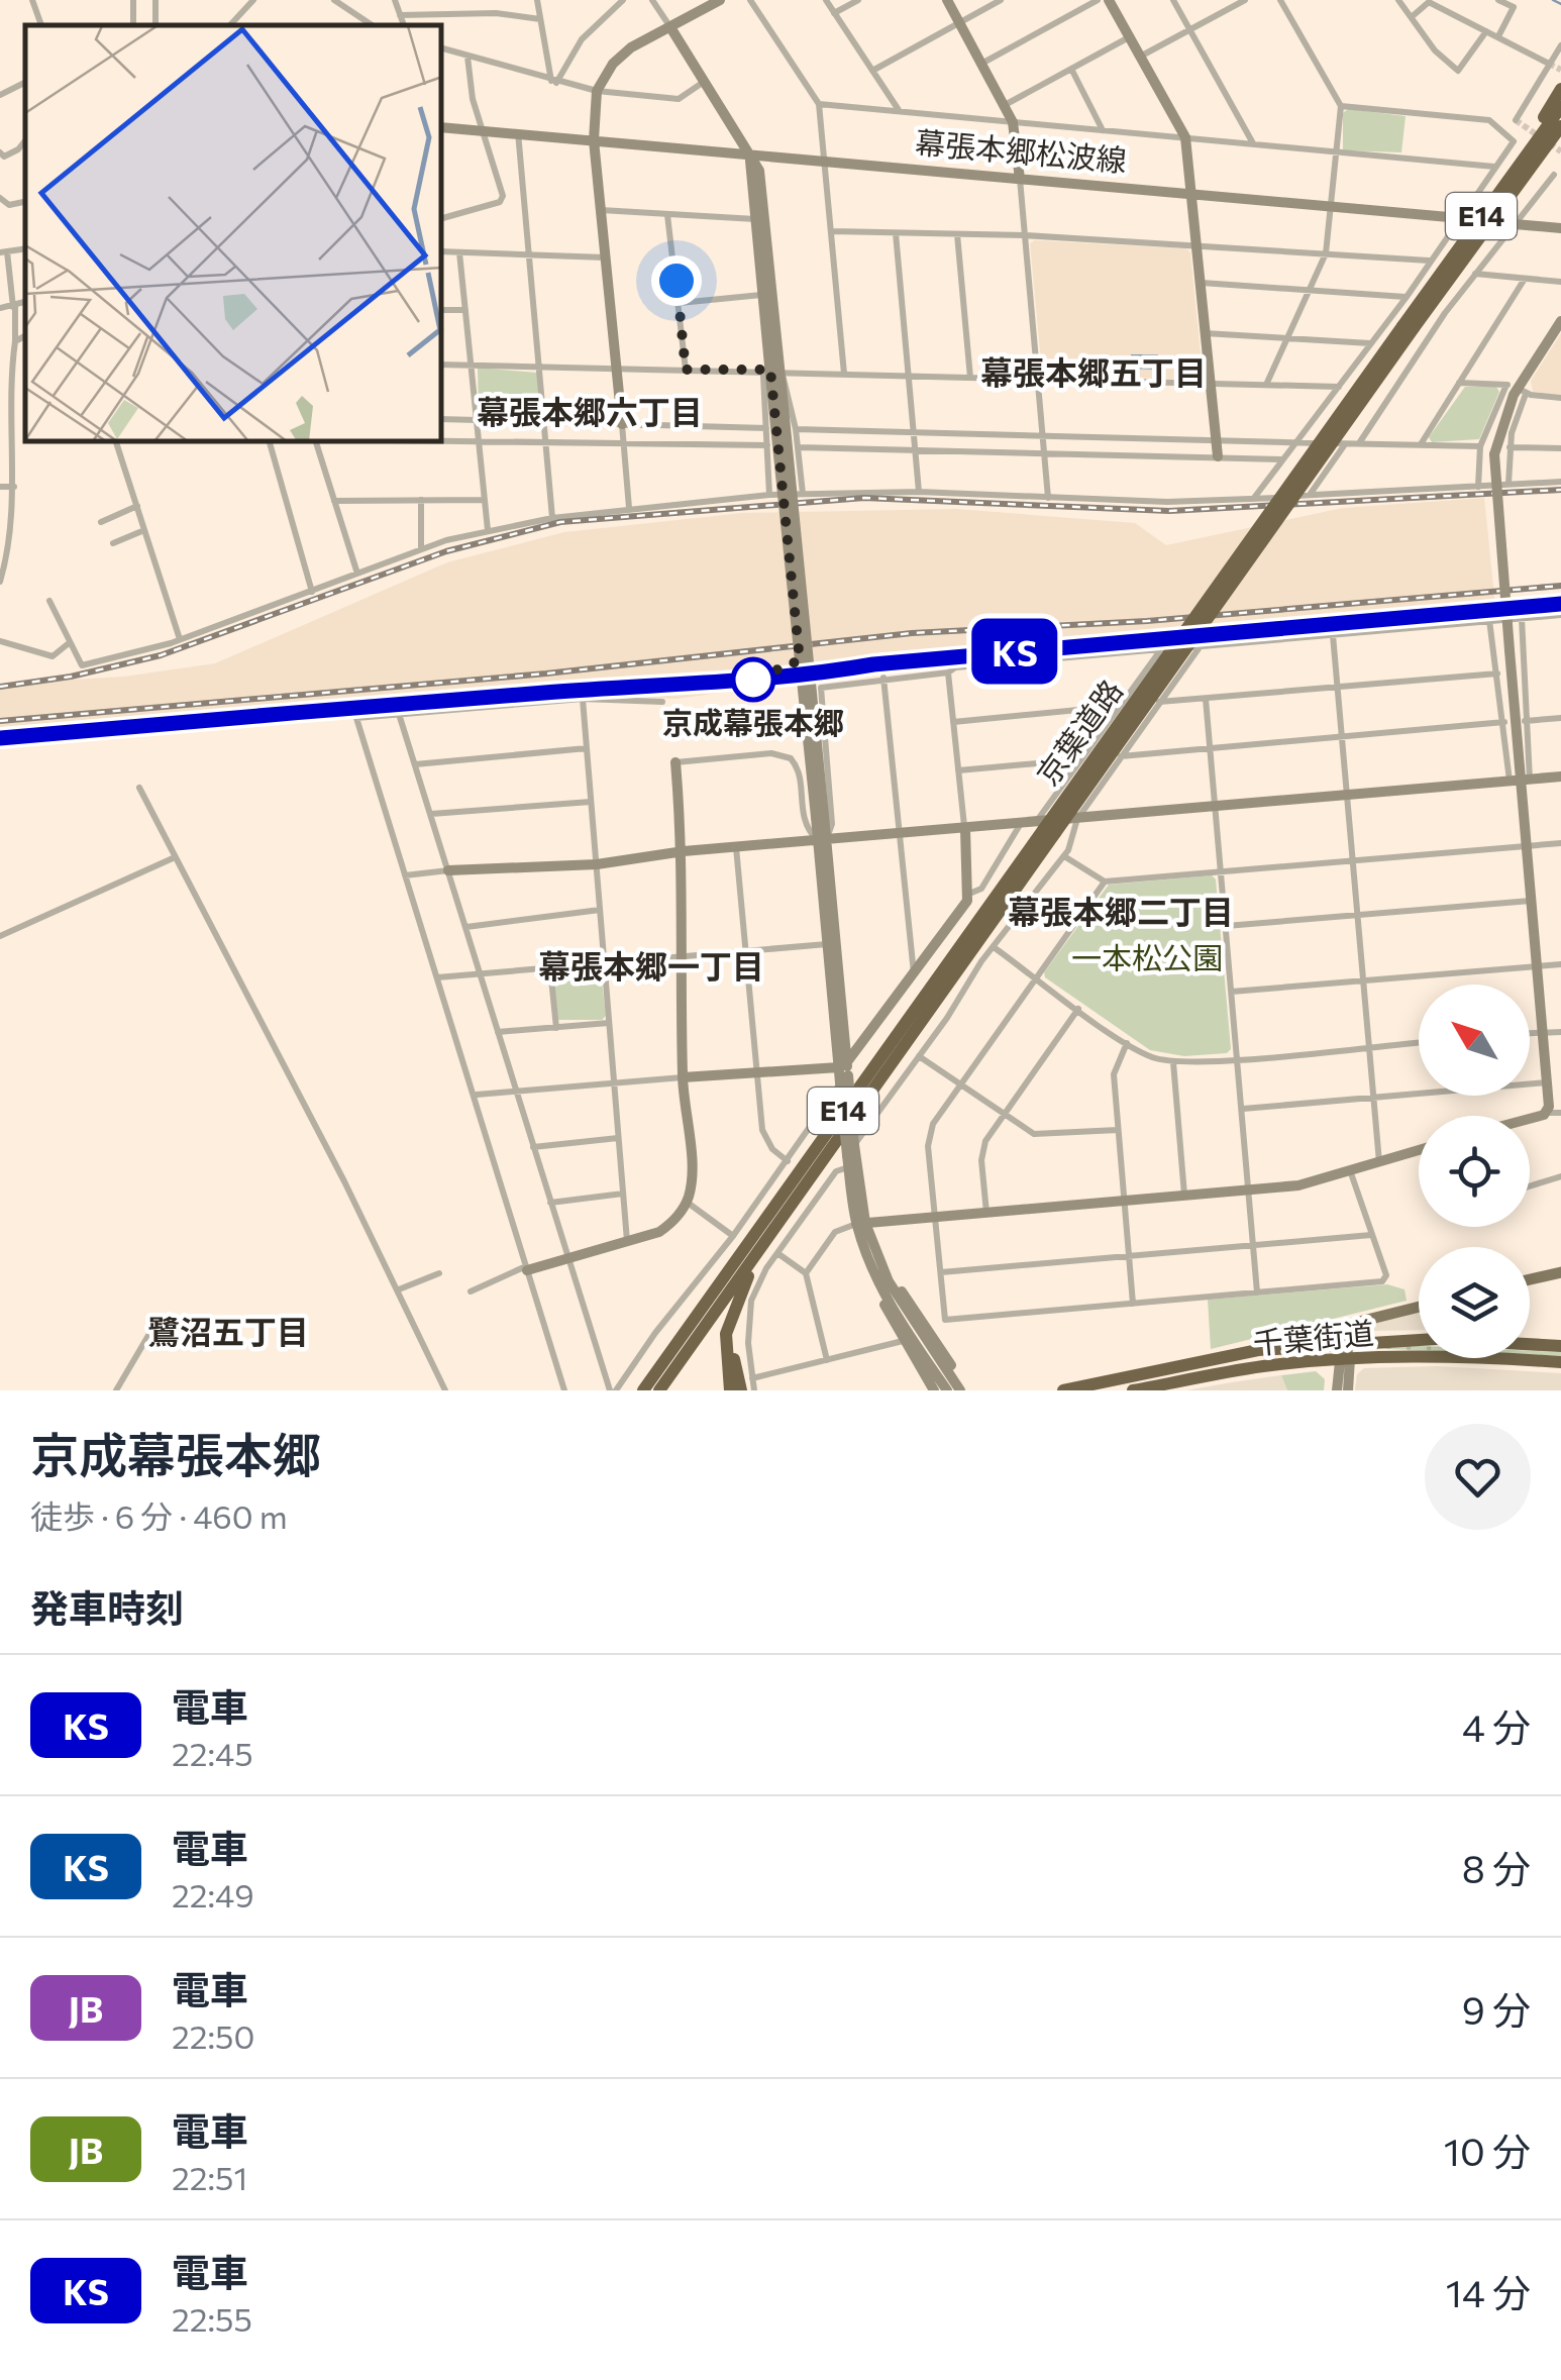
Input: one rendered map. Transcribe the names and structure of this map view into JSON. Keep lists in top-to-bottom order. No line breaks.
{"streets":{"highway":["E14","京葉道路","千葉街道"],"street":["幕張本郷松波線"]},"districts":["幕張本郷五丁目","幕張本郷六丁目","幕張本郷二丁目","幕張本郷一丁目","鷺沼五丁目"],"parks":["一本松公園"],"places":["京成幕張本郷"],"north":"top left","page":{"on_map":"KS","heading":[["京成幕張本郷","徒歩 · 6 分 · 460 m"],"発車時刻"],"list":[{"mark":"KS","name":"電車","note":"22:45","value":"4 分"},{"mark":"KS","name":"電車","note":"22:49","value":"8 分"},{"mark":"JB","name":"電車","note":"22:50","value":"9 分"},{"mark":"JB","name":"電車","note":"22:51","value":"10 分"},{"mark":"KS","name":"電車","note":"22:55","value":"14 分"}]}}
